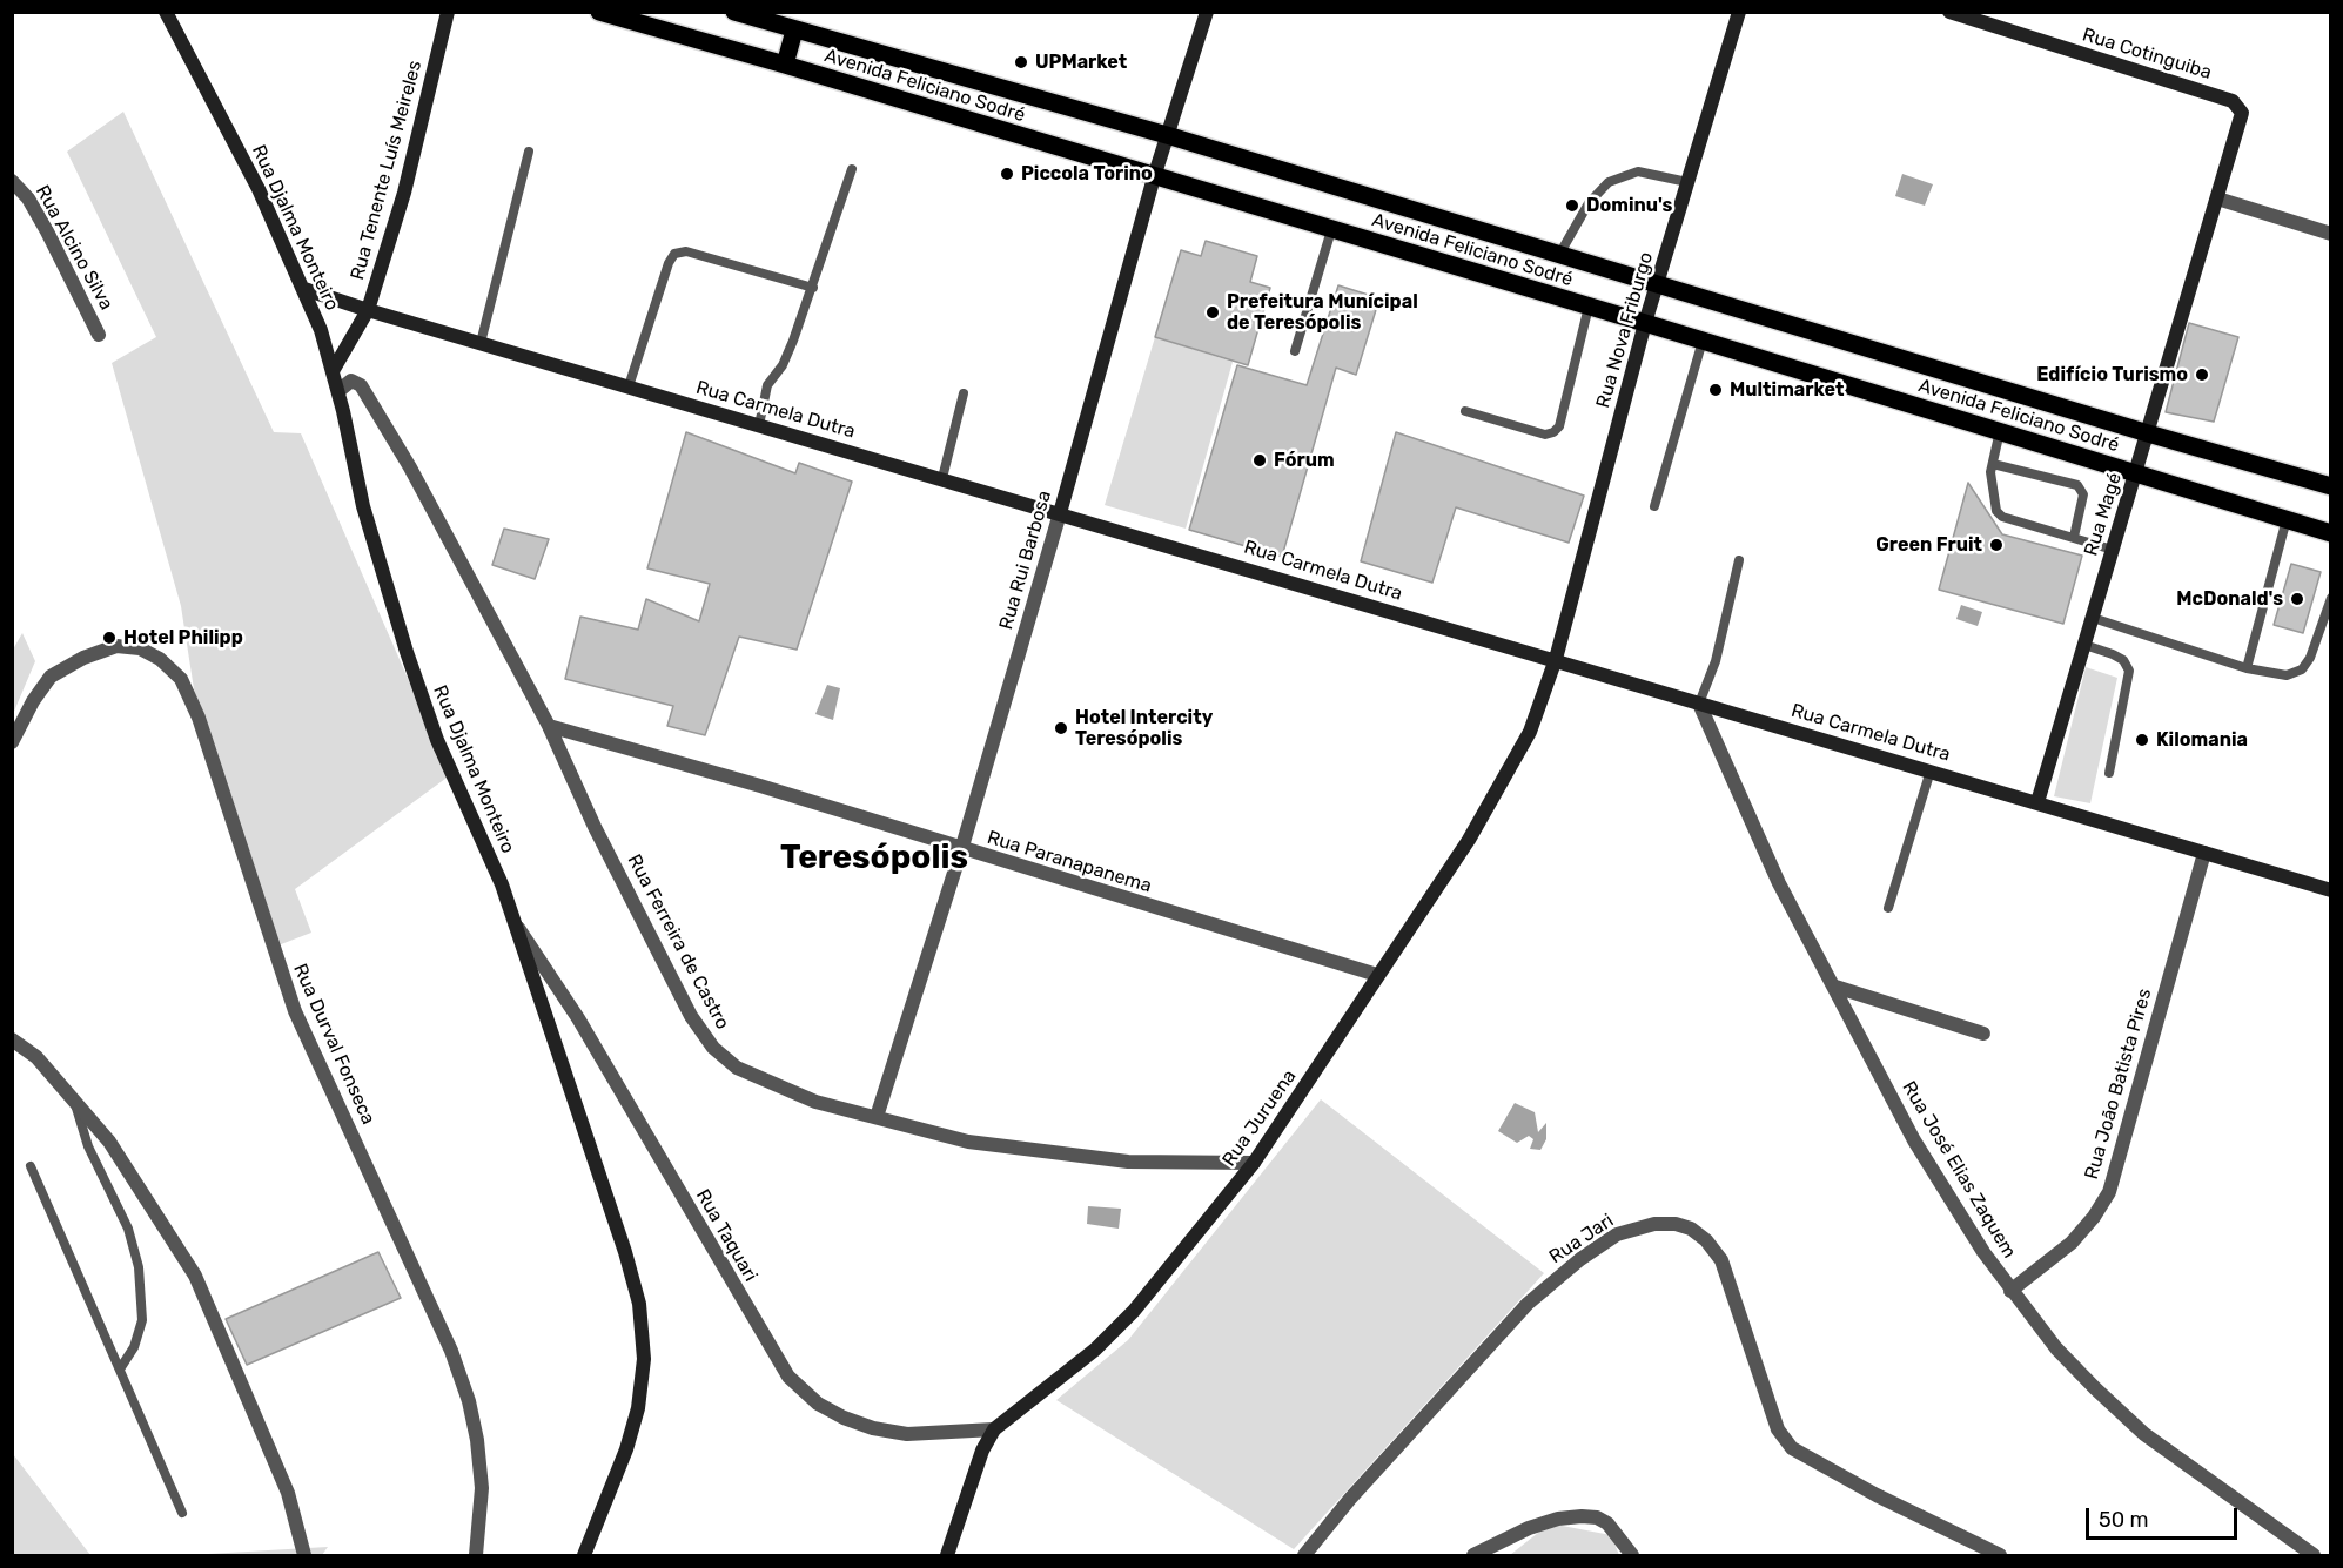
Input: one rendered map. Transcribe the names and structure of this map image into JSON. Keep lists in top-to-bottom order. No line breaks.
{"streets":{"main road":["Rua Cotinguiba","Avenida Feliciano Sodré","Rua Tenente Luís Meireles","Rua Djalma Monteiro","Rua Nova Friburgo","Rua Carmela Dutra","Rua Magé","Rua Rui Barbosa","Rua Juruena"],"street":["Rua Alcino Silva","Rua Paranapanema","Rua Ferreira de Castro","Rua Durval Fonseca","Rua João Batista Pires","Rua José Elias Zaquem","Rua Taquari","Rua Jari"]},"crossings":[["Rua Cotinguiba","Rua Magé"],["Avenida Feliciano Sodré","Rua Nova Friburgo"],["Avenida Feliciano Sodré","Rua Magé"],["Avenida Feliciano Sodré","Rua Rui Barbosa"],["Rua Tenente Luís Meireles","Rua Djalma Monteiro"],["Rua Tenente Luís Meireles","Rua Carmela Dutra"],["Rua Djalma Monteiro","Rua Carmela Dutra"],["Rua Djalma Monteiro","Rua Ferreira de Castro"],["Rua Djalma Monteiro","Rua Taquari"],["Rua Nova Friburgo","Rua Carmela Dutra"],["Rua Nova Friburgo","Rua Juruena"],["Rua Carmela Dutra","Rua Magé"],["Rua Carmela Dutra","Rua Rui Barbosa"],["Rua Carmela Dutra","Rua João Batista Pires"],["Rua Carmela Dutra","Rua Juruena"],["Rua Carmela Dutra","Rua José Elias Zaquem"],["Rua Rui Barbosa","Rua Paranapanema"],["Rua Rui Barbosa","Rua Ferreira de Castro"],["Rua Paranapanema","Rua Ferreira de Castro"],["Rua Paranapanema","Rua Juruena"],["Rua Ferreira de Castro","Rua Juruena"],["Rua João Batista Pires","Rua José Elias Zaquem"],["Rua Juruena","Rua Taquari"]],"districts":["Teresópolis"],"places":["UPMarket","Piccola Torino","Dominu's","Prefeitura Munícipal de Teresópolis","Edifício Turismo","Multimarket","Fórum","Green Fruit","McDonald's","Hotel Philipp","Hotel Intercity Teresópolis","Kilomania"],"scale_bar":"50 m"}
